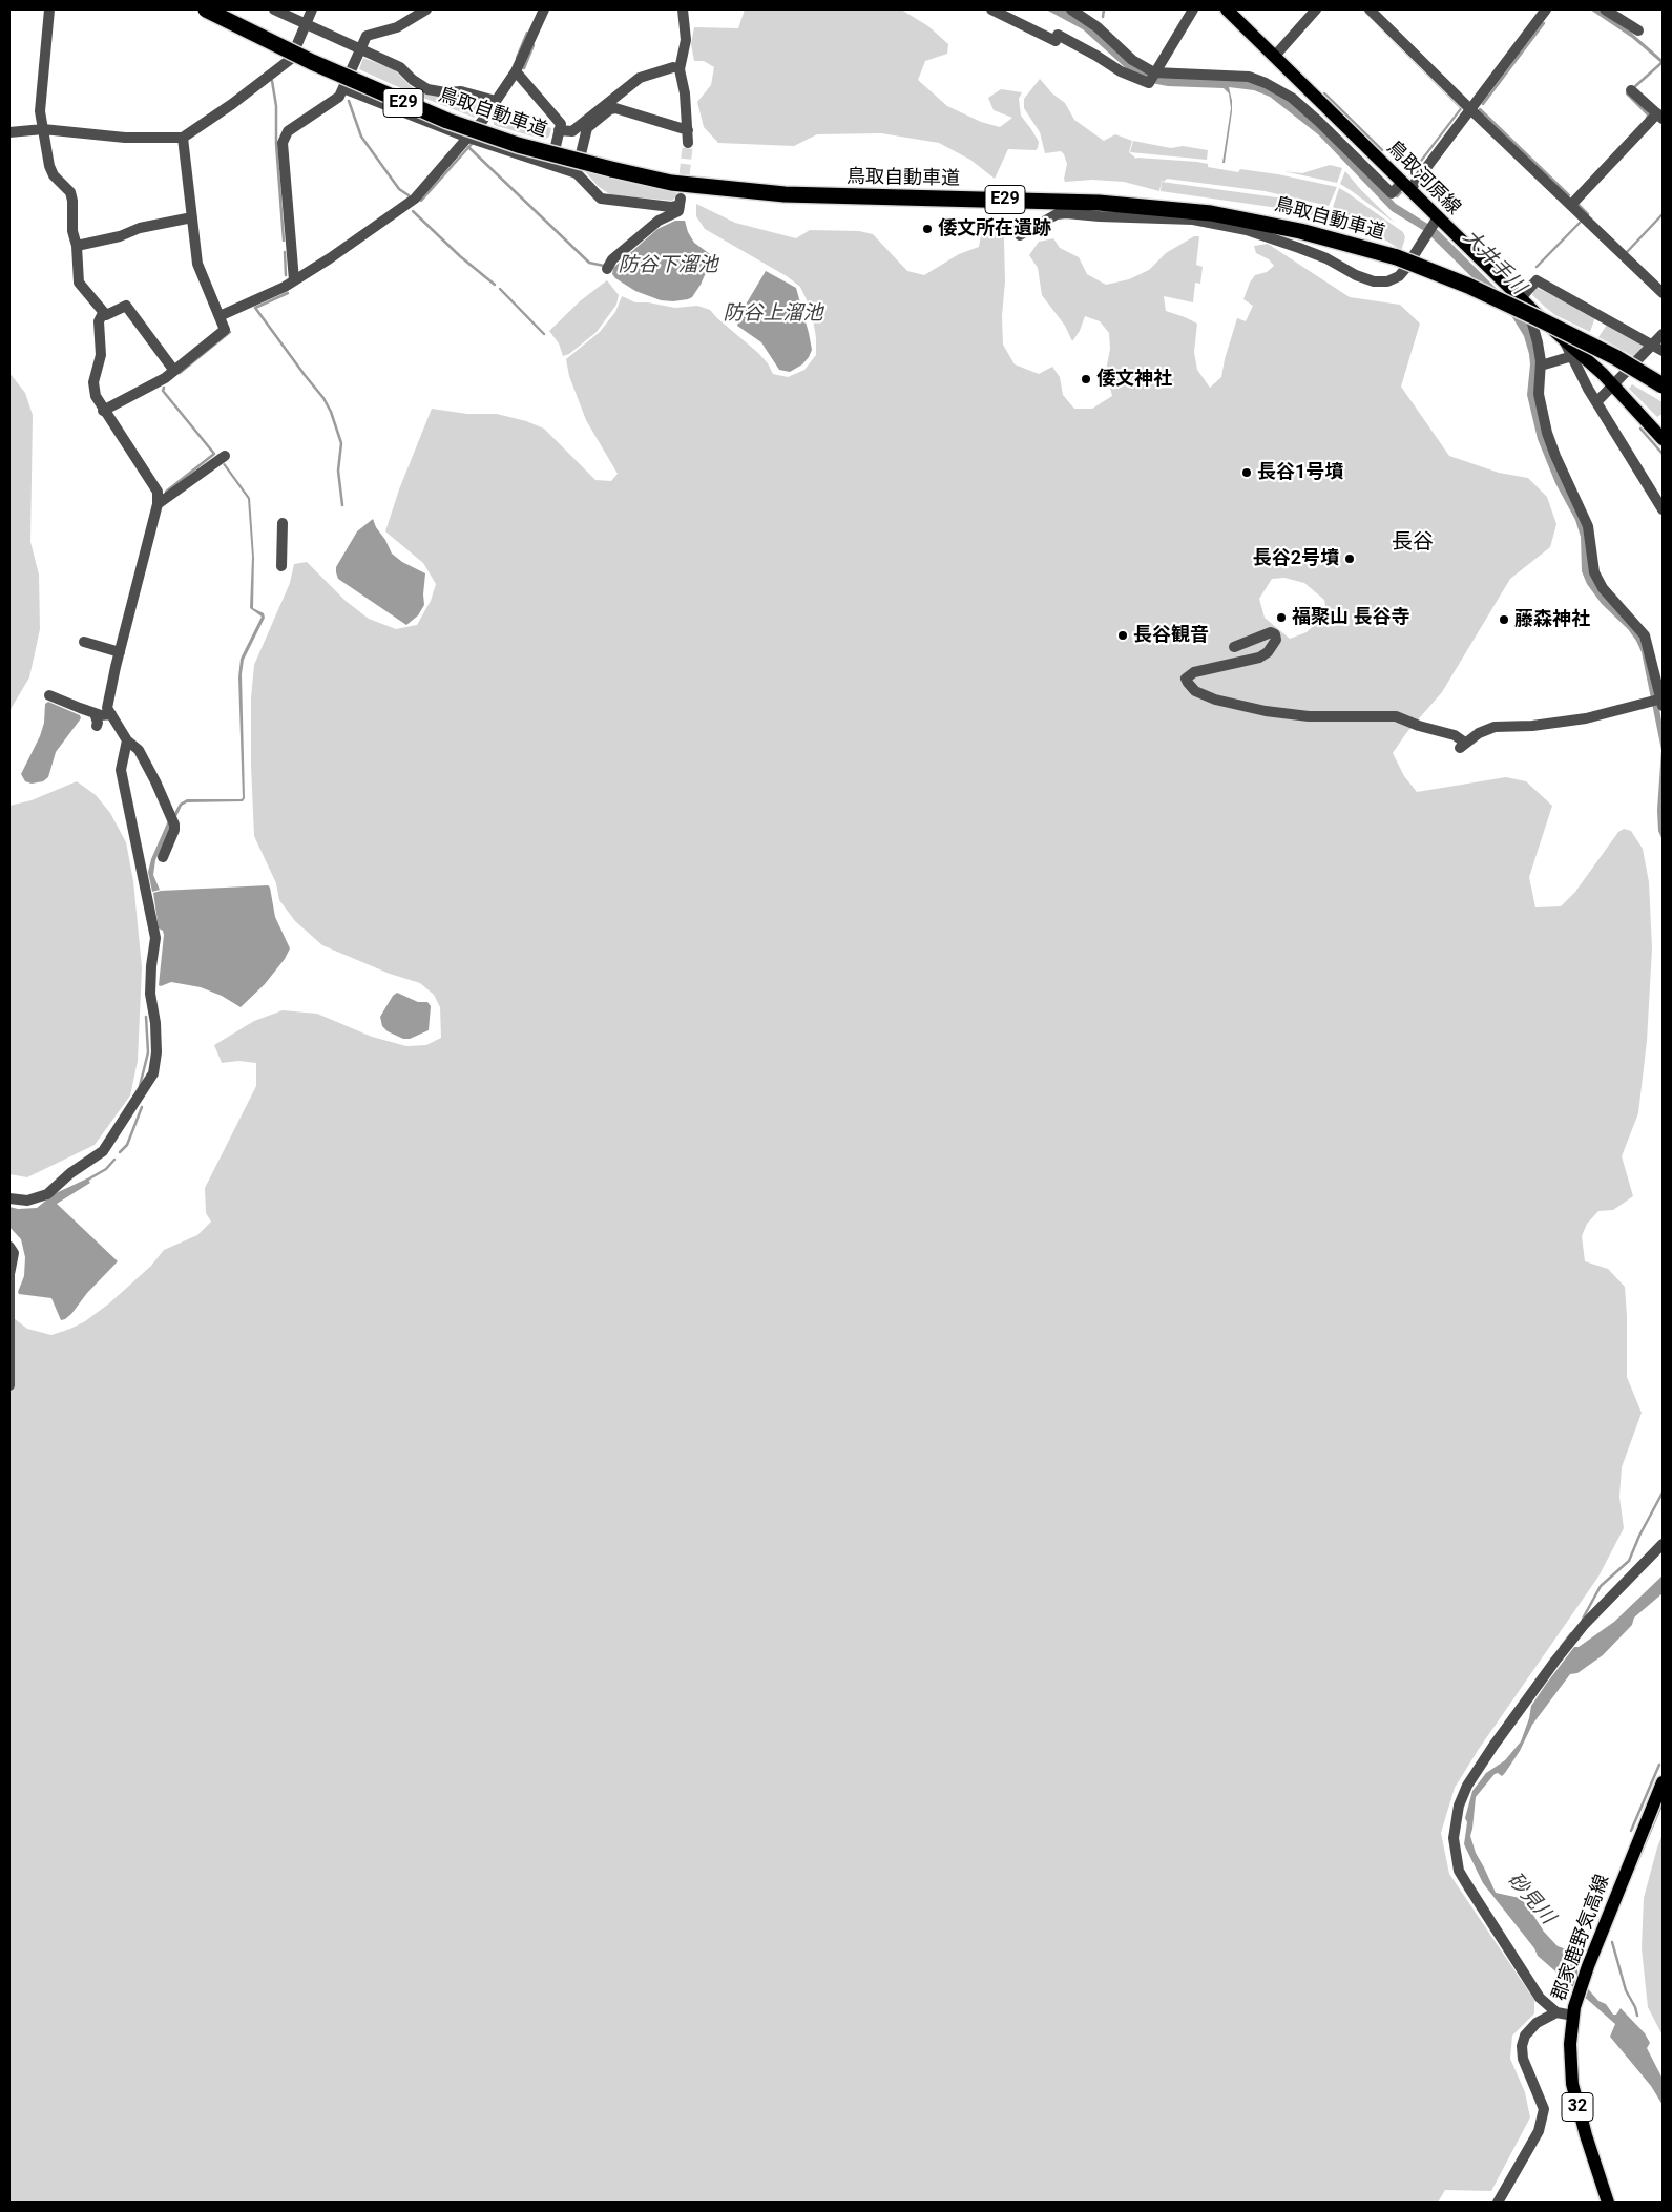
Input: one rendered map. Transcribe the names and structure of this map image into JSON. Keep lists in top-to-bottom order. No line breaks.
{"streets":{"highway":["E29","鳥取自動車道"],"main road":["鳥取河原線","郡家鹿野気高線","32"]},"districts":["長谷"],"water":["大井手川","防谷下溜池","防谷上溜池","砂見川"],"places":["倭文所在遺跡","倭文神社","長谷1号墳","長谷2号墳","福聚山 長谷寺","藤森神社","長谷観音"]}
